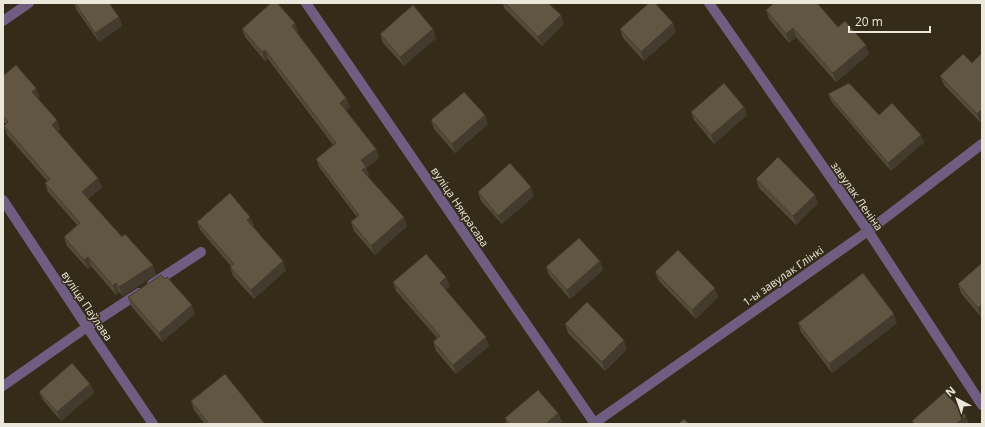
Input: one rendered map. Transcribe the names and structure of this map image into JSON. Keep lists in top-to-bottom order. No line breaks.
{"streets":{"street":["завулак Леніна","вуліца Някрасава","1-ы завулак Глінкі","вуліца Паўлава"]},"crossings":[["завулак Леніна","1-ы завулак Глінкі"],["вуліца Някрасава","1-ы завулак Глінкі"]],"scale_bar":"20 m","north":"top left"}
